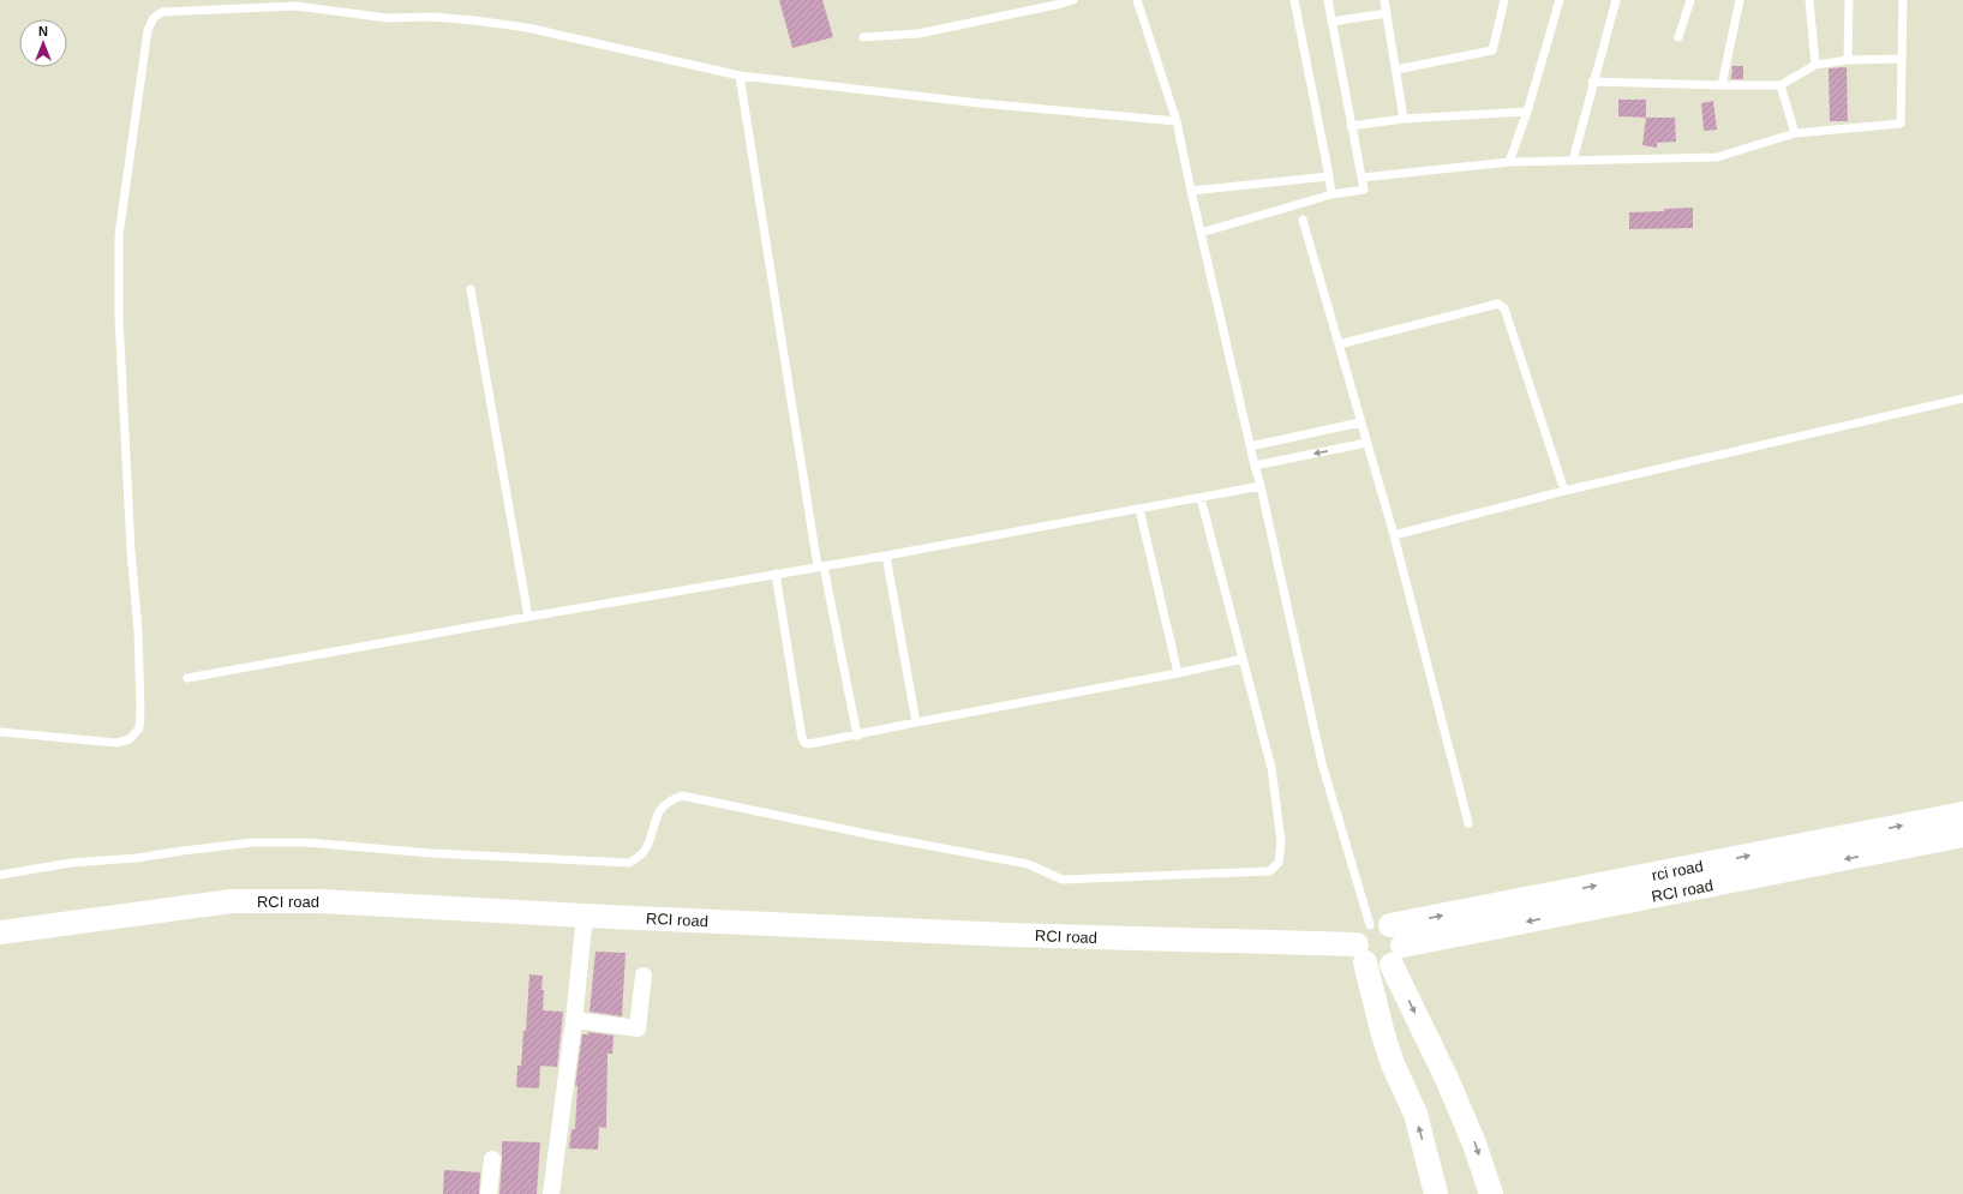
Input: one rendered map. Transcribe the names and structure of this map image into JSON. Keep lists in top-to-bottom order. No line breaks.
{"streets":{"main road":["rci road","RCI road"]},"crossings":[["rci road","RCI road"]],"one_way":["rci road"],"north":"top"}
